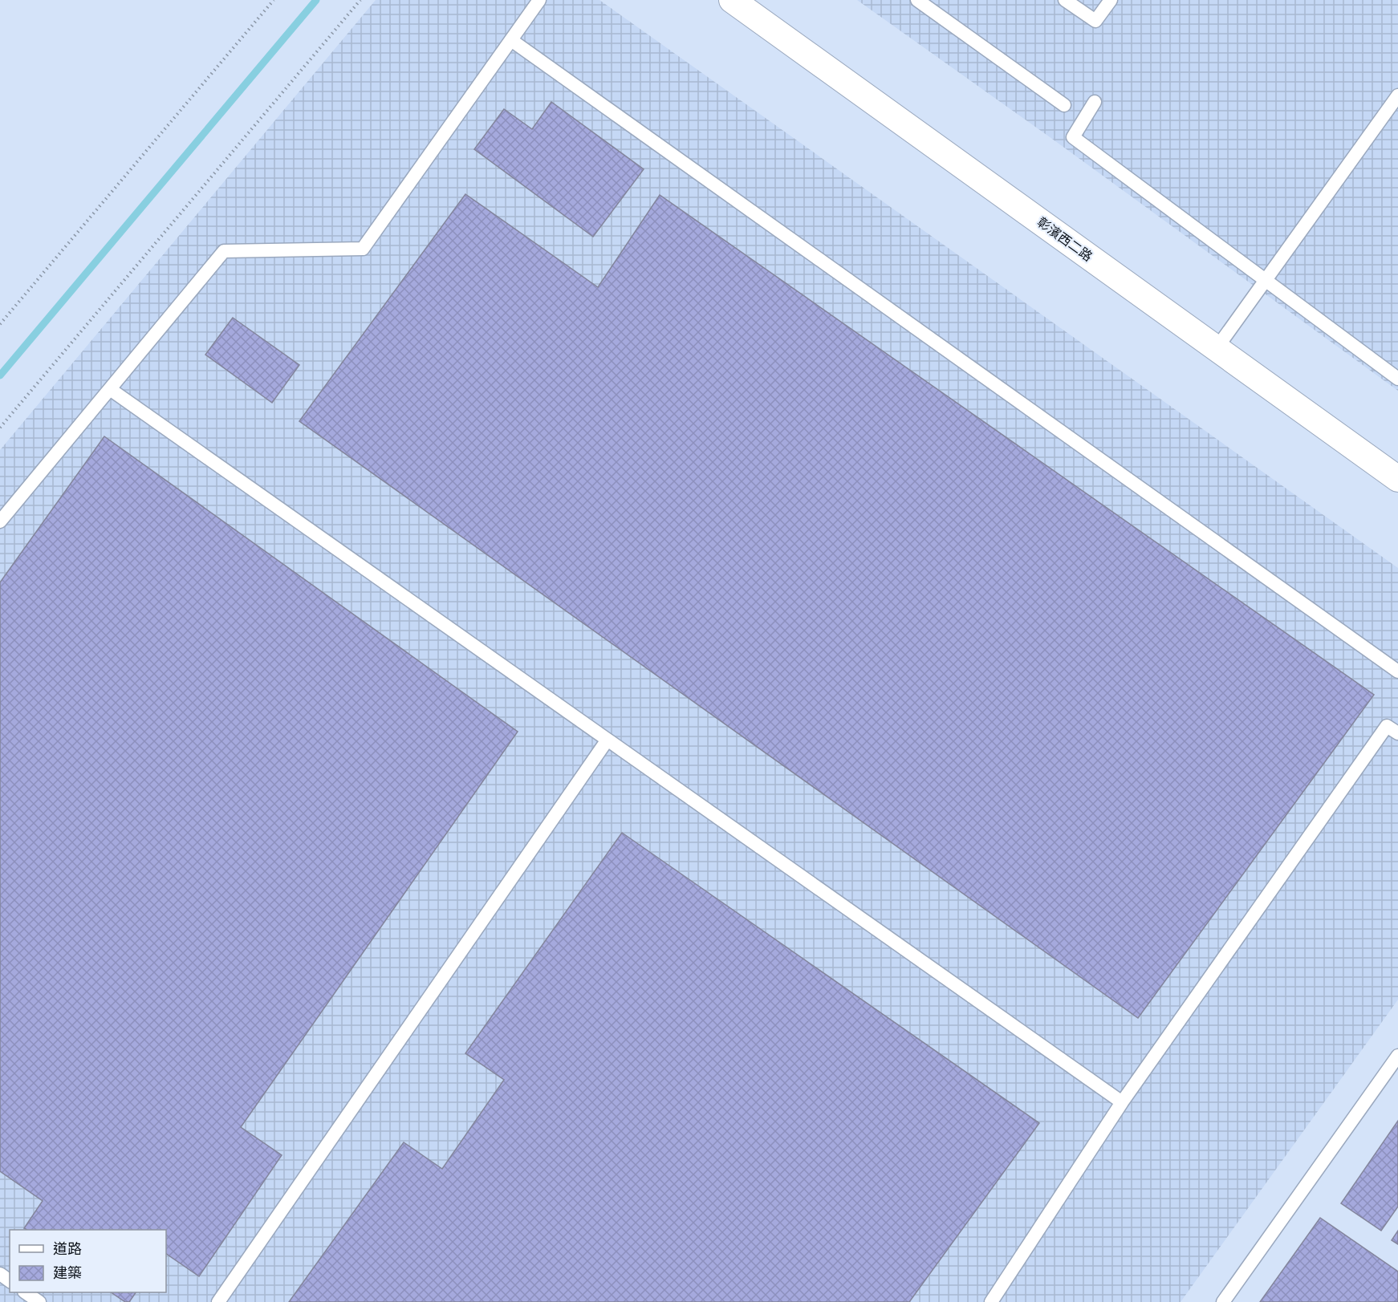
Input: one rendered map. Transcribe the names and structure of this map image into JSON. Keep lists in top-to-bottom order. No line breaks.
{"streets":{"street":["彰濱西二路"]},"legend":["道路","建築"]}
